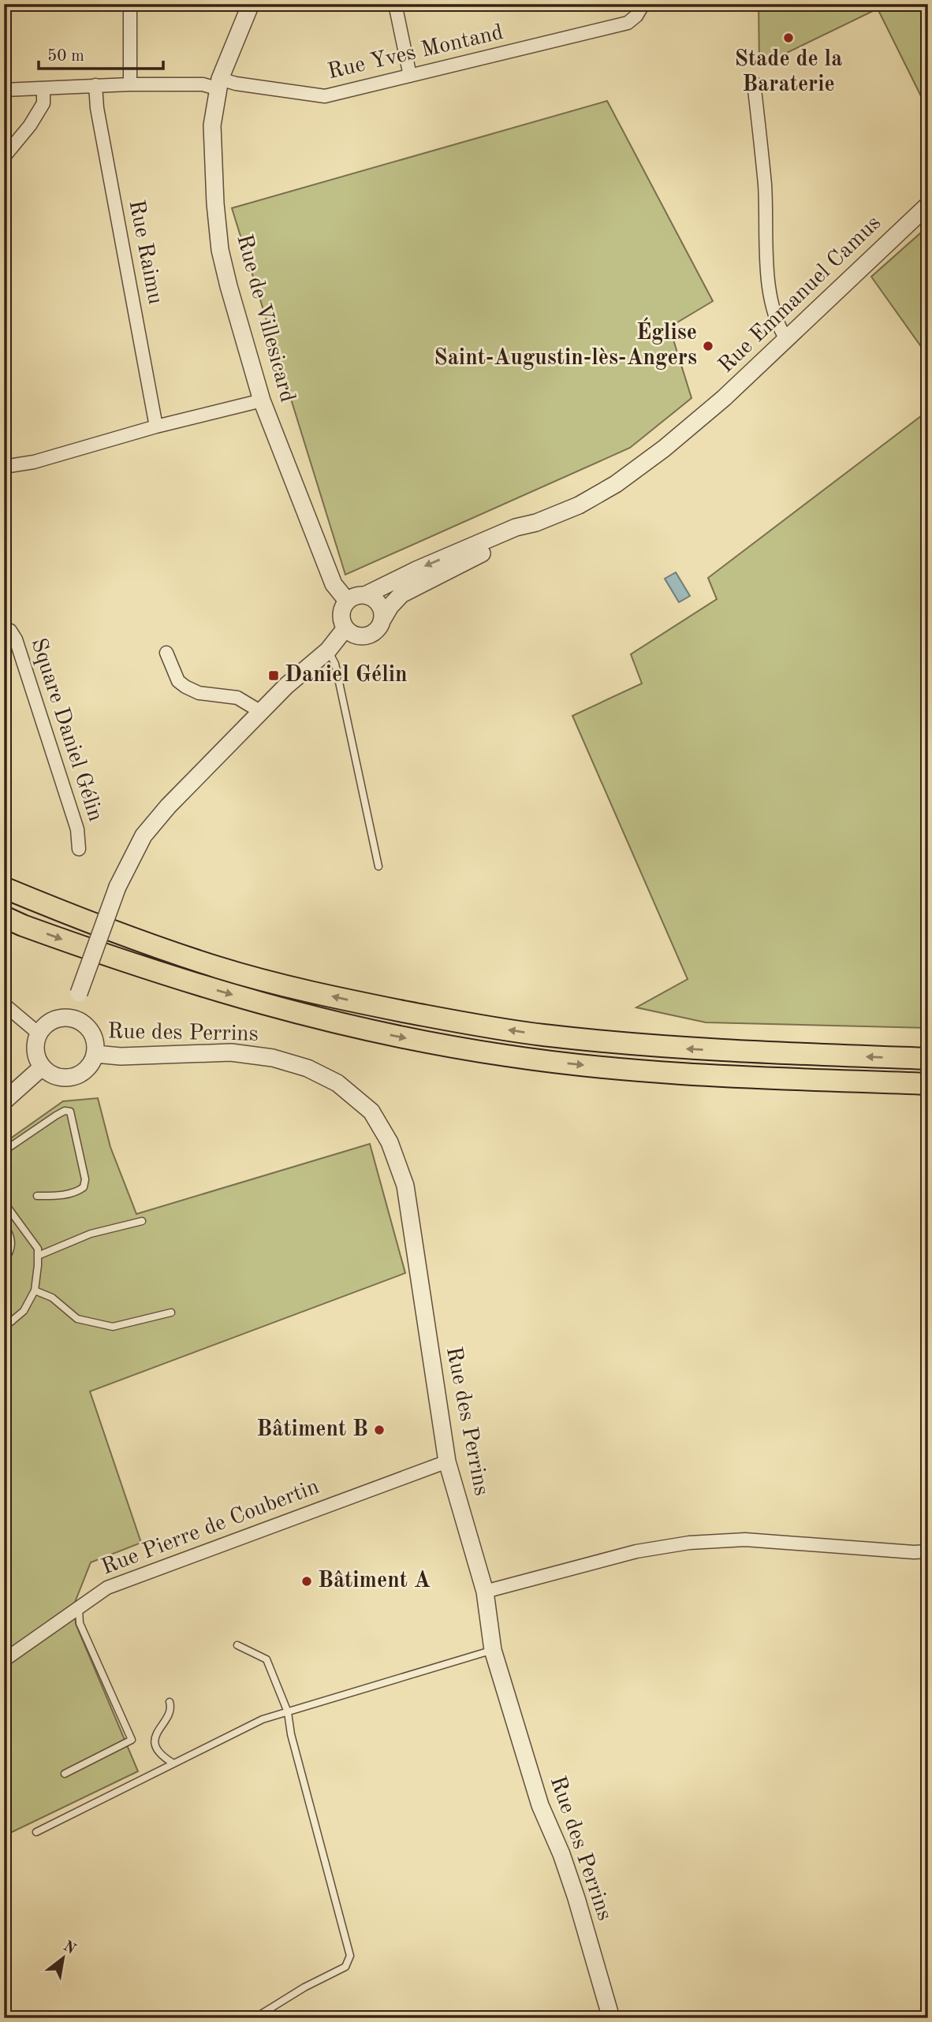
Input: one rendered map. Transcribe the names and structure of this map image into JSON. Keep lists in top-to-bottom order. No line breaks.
{"streets":{"street":["Rue Yves Montand","Rue Raimu","Rue Emmanuel Camus","Rue de Villesicard","Square Daniel Gélin","Rue des Perrins","Rue Pierre de Coubertin"]},"crossings":[["Rue Yves Montand","Rue Raimu"],["Rue Yves Montand","Rue de Villesicard"],["Rue Emmanuel Camus","Rue de Villesicard"],["Rue des Perrins","Rue Pierre de Coubertin"]],"places":{"other":["Stade de la Baraterie","Église Saint-Augustin-lès-Angers","Bâtiment B","Bâtiment A"],"transit":["Daniel Gélin"]},"scale_bar":"50 m","north":"top right"}
